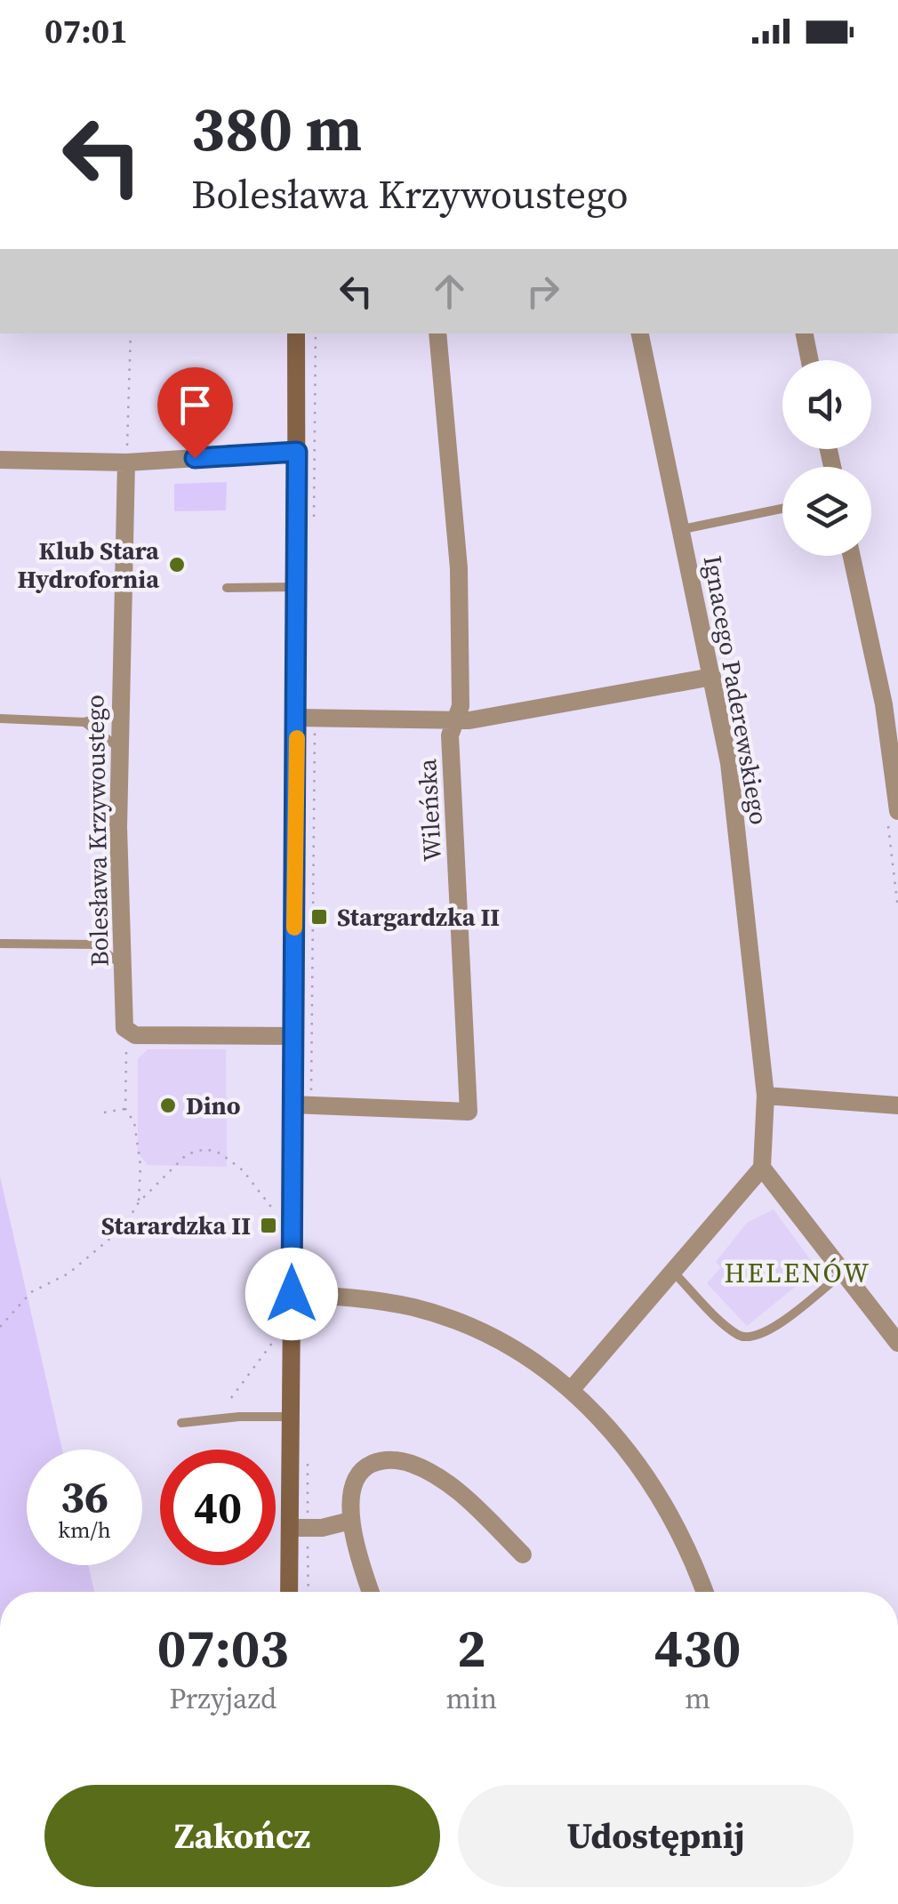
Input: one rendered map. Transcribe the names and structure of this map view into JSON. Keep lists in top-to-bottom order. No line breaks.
{"streets":{"street":["Ignacego Paderewskiego","Wileńska","Bolesława Krzywoustego"]},"districts":["HELENÓW"],"places":{"other":["Klub Stara Hydrofornia","Dino"],"transit":["Stargardzka II","Starardzka II"]},"page":{"status":"07:01","turn":["380 m","Bolesława Krzywoustego"],"speed":"36 km/h","limit":"40","eta":["07:03","Przyjazd","2","min","430","m"],"buttons":["Zakończ","Udostępnij"]}}
